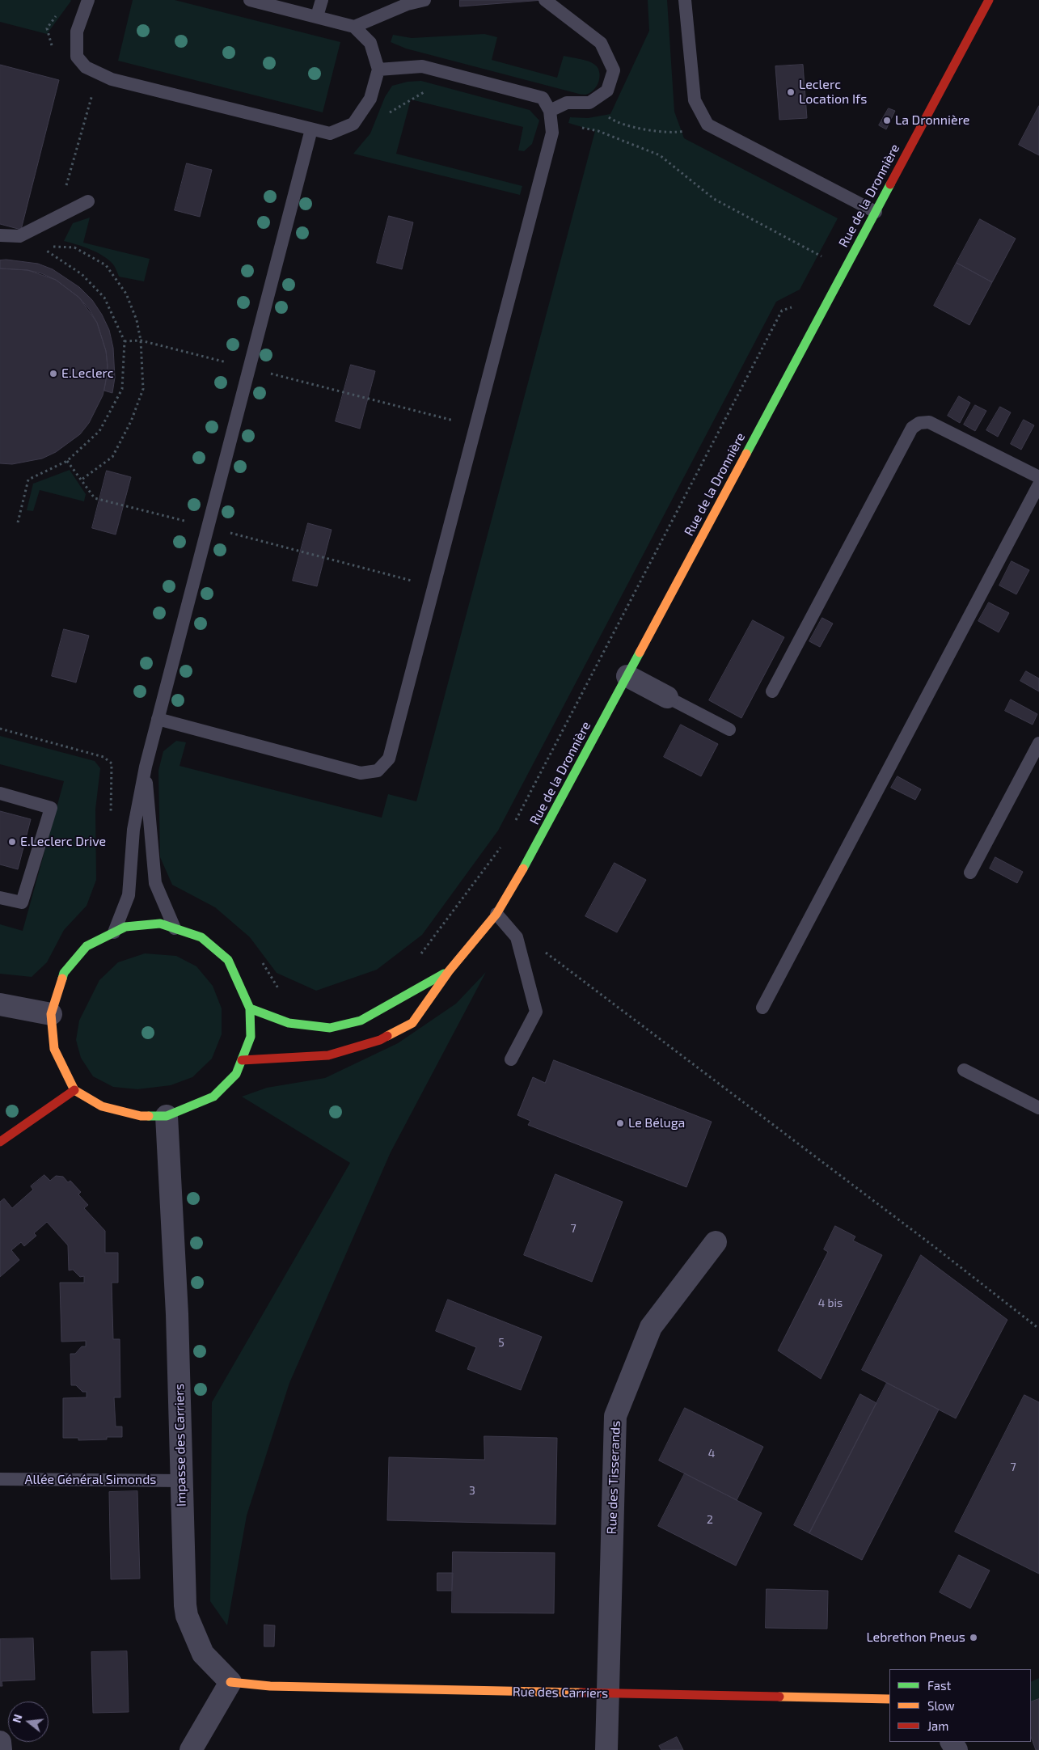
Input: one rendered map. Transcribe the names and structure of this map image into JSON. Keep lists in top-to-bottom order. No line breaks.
{"streets":{"street":["Rue de la Dronnière","Impasse des Carriers","Rue des Tisserands","Rue des Carriers"],"lane":["Allée Général Simonds"]},"crossings":[["Impasse des Carriers","Allée Général Simonds"],["Impasse des Carriers","Rue des Carriers"],["Rue des Tisserands","Rue des Carriers"]],"places":["Leclerc Location Ifs","La Dronnière","E.Leclerc","E.Leclerc Drive","Le Béluga","Lebrethon Pneus"],"house_numbers":["7","4 bis","5","4","7","3","2"],"legend":["Fast","Slow","Jam"],"north":"left"}
